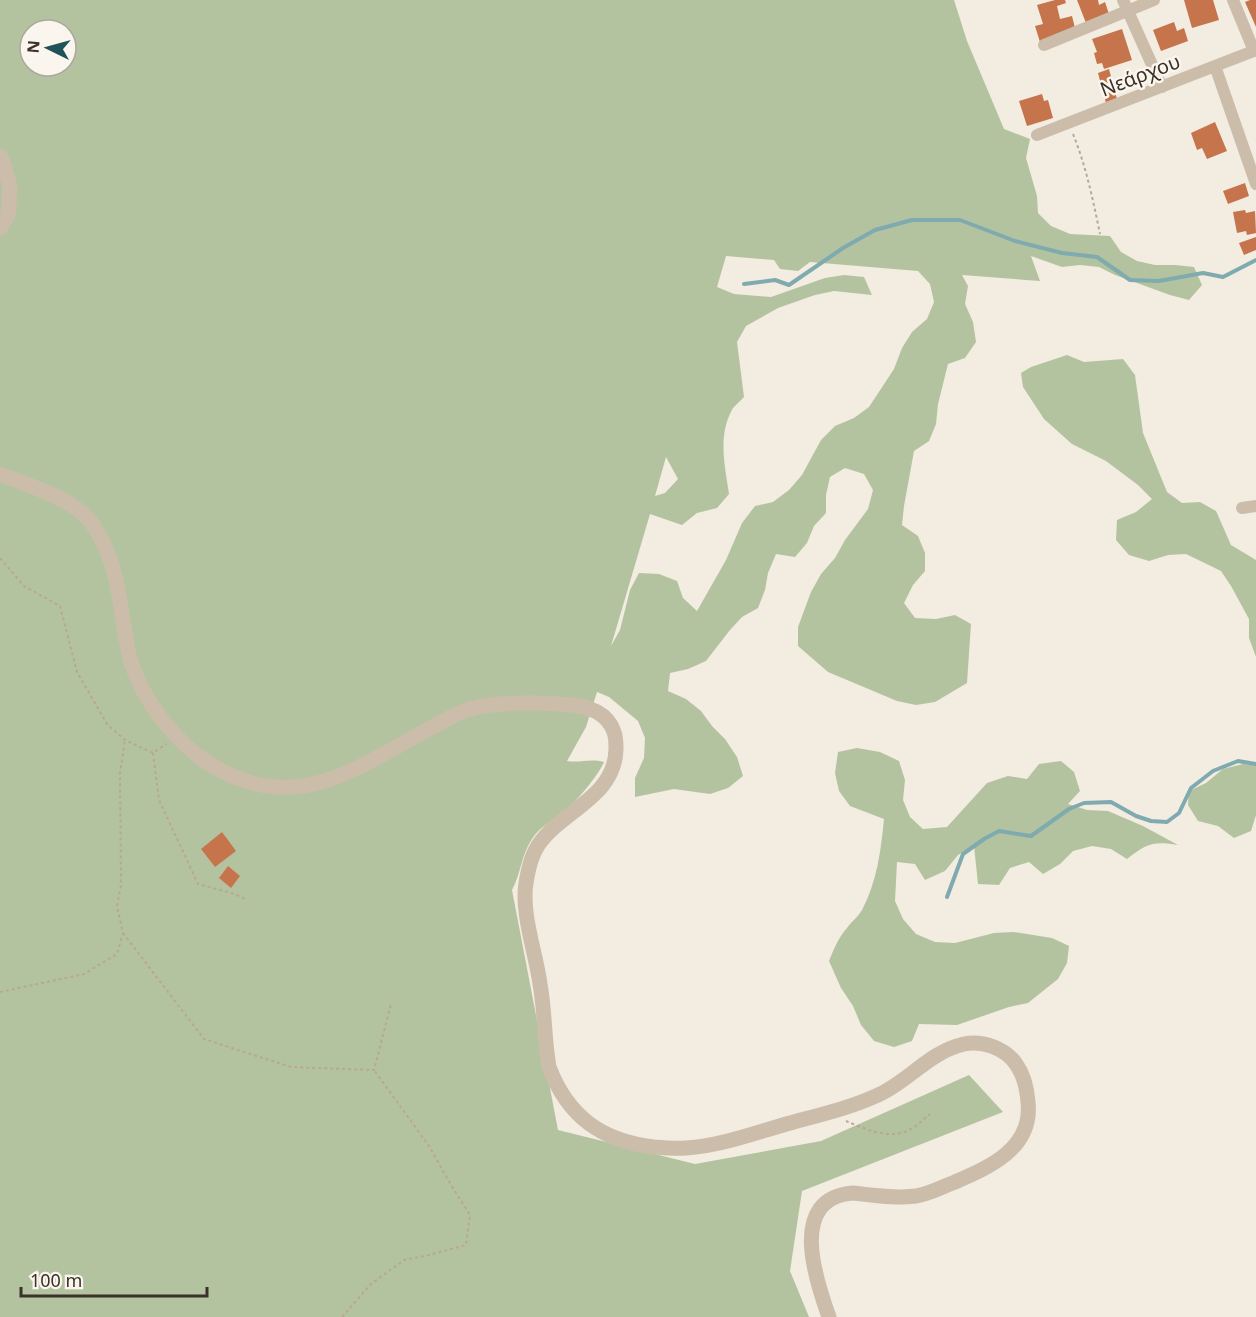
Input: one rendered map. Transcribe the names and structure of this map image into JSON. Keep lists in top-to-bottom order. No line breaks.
{"streets":{"street":["Νεάρχου"]},"scale_bar":"100 m","north":"left"}
